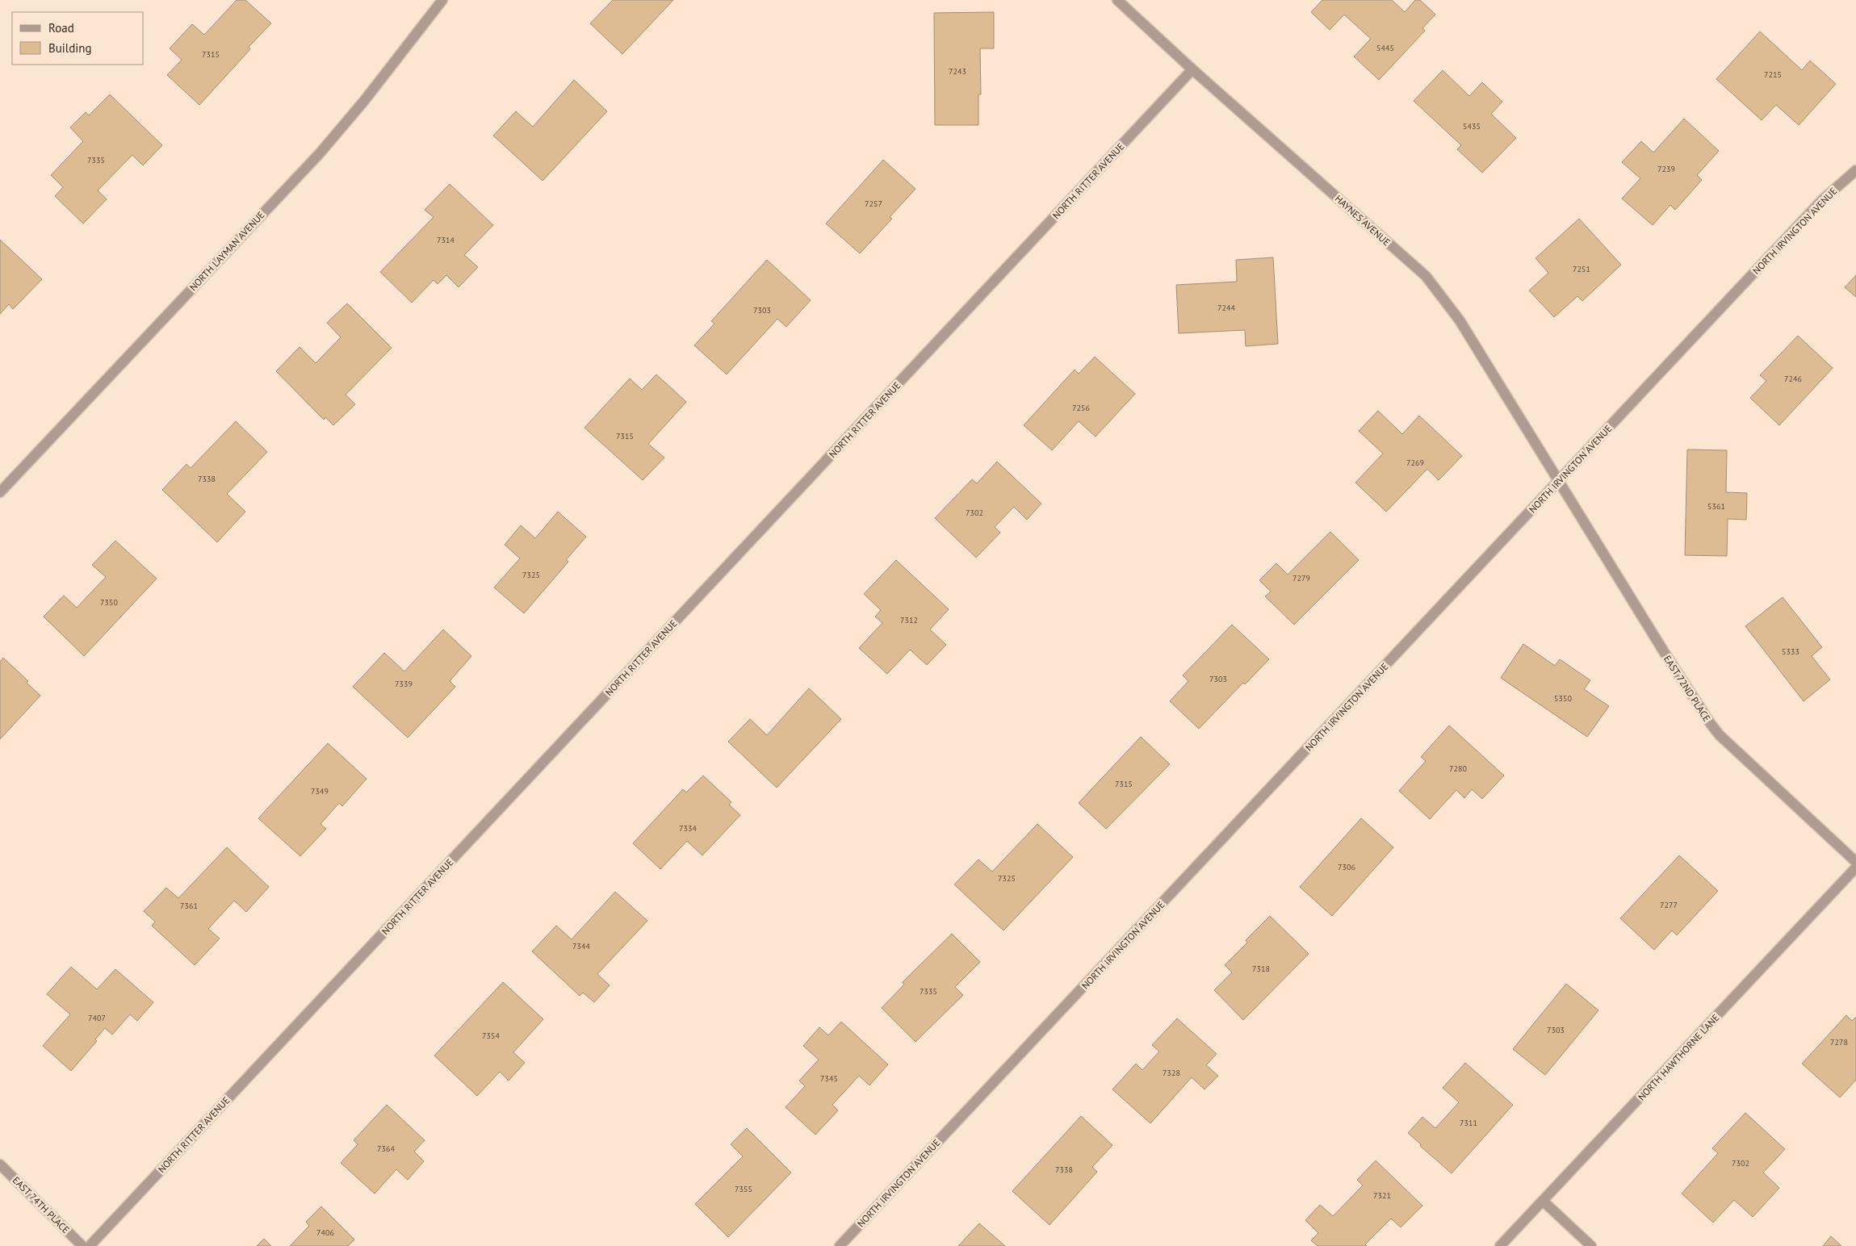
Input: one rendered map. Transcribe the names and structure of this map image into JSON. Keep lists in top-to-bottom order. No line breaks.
{"streets":{"street":["NORTH RITTER AVENUE","HAYNES AVENUE","NORTH IRVINGTON AVENUE","NORTH LAYMAN AVENUE","EAST 72ND PLACE","NORTH HAWTHORNE LANE","EAST 74TH PLACE"]},"crossings":[["NORTH RITTER AVENUE","HAYNES AVENUE"],["HAYNES AVENUE","NORTH IRVINGTON AVENUE"],["HAYNES AVENUE","EAST 72ND PLACE"],["NORTH IRVINGTON AVENUE","EAST 72ND PLACE"]],"house_numbers":["5445","7315","7243","7215","5435","7335","7239","7257","7314","7251","7244","7303","7246","7256","7315","7269","7338","5361","7302","7325","7279","7350","7312","5333","7303","7339","5350","7280","7315","7349","7334","7306","7325","7277","7361","7344","7318","7335","7407","7303","7354","7278","7328","7345","7311","7364","7302","7338","7355","7321","7406"],"legend":["Road","Building"]}
